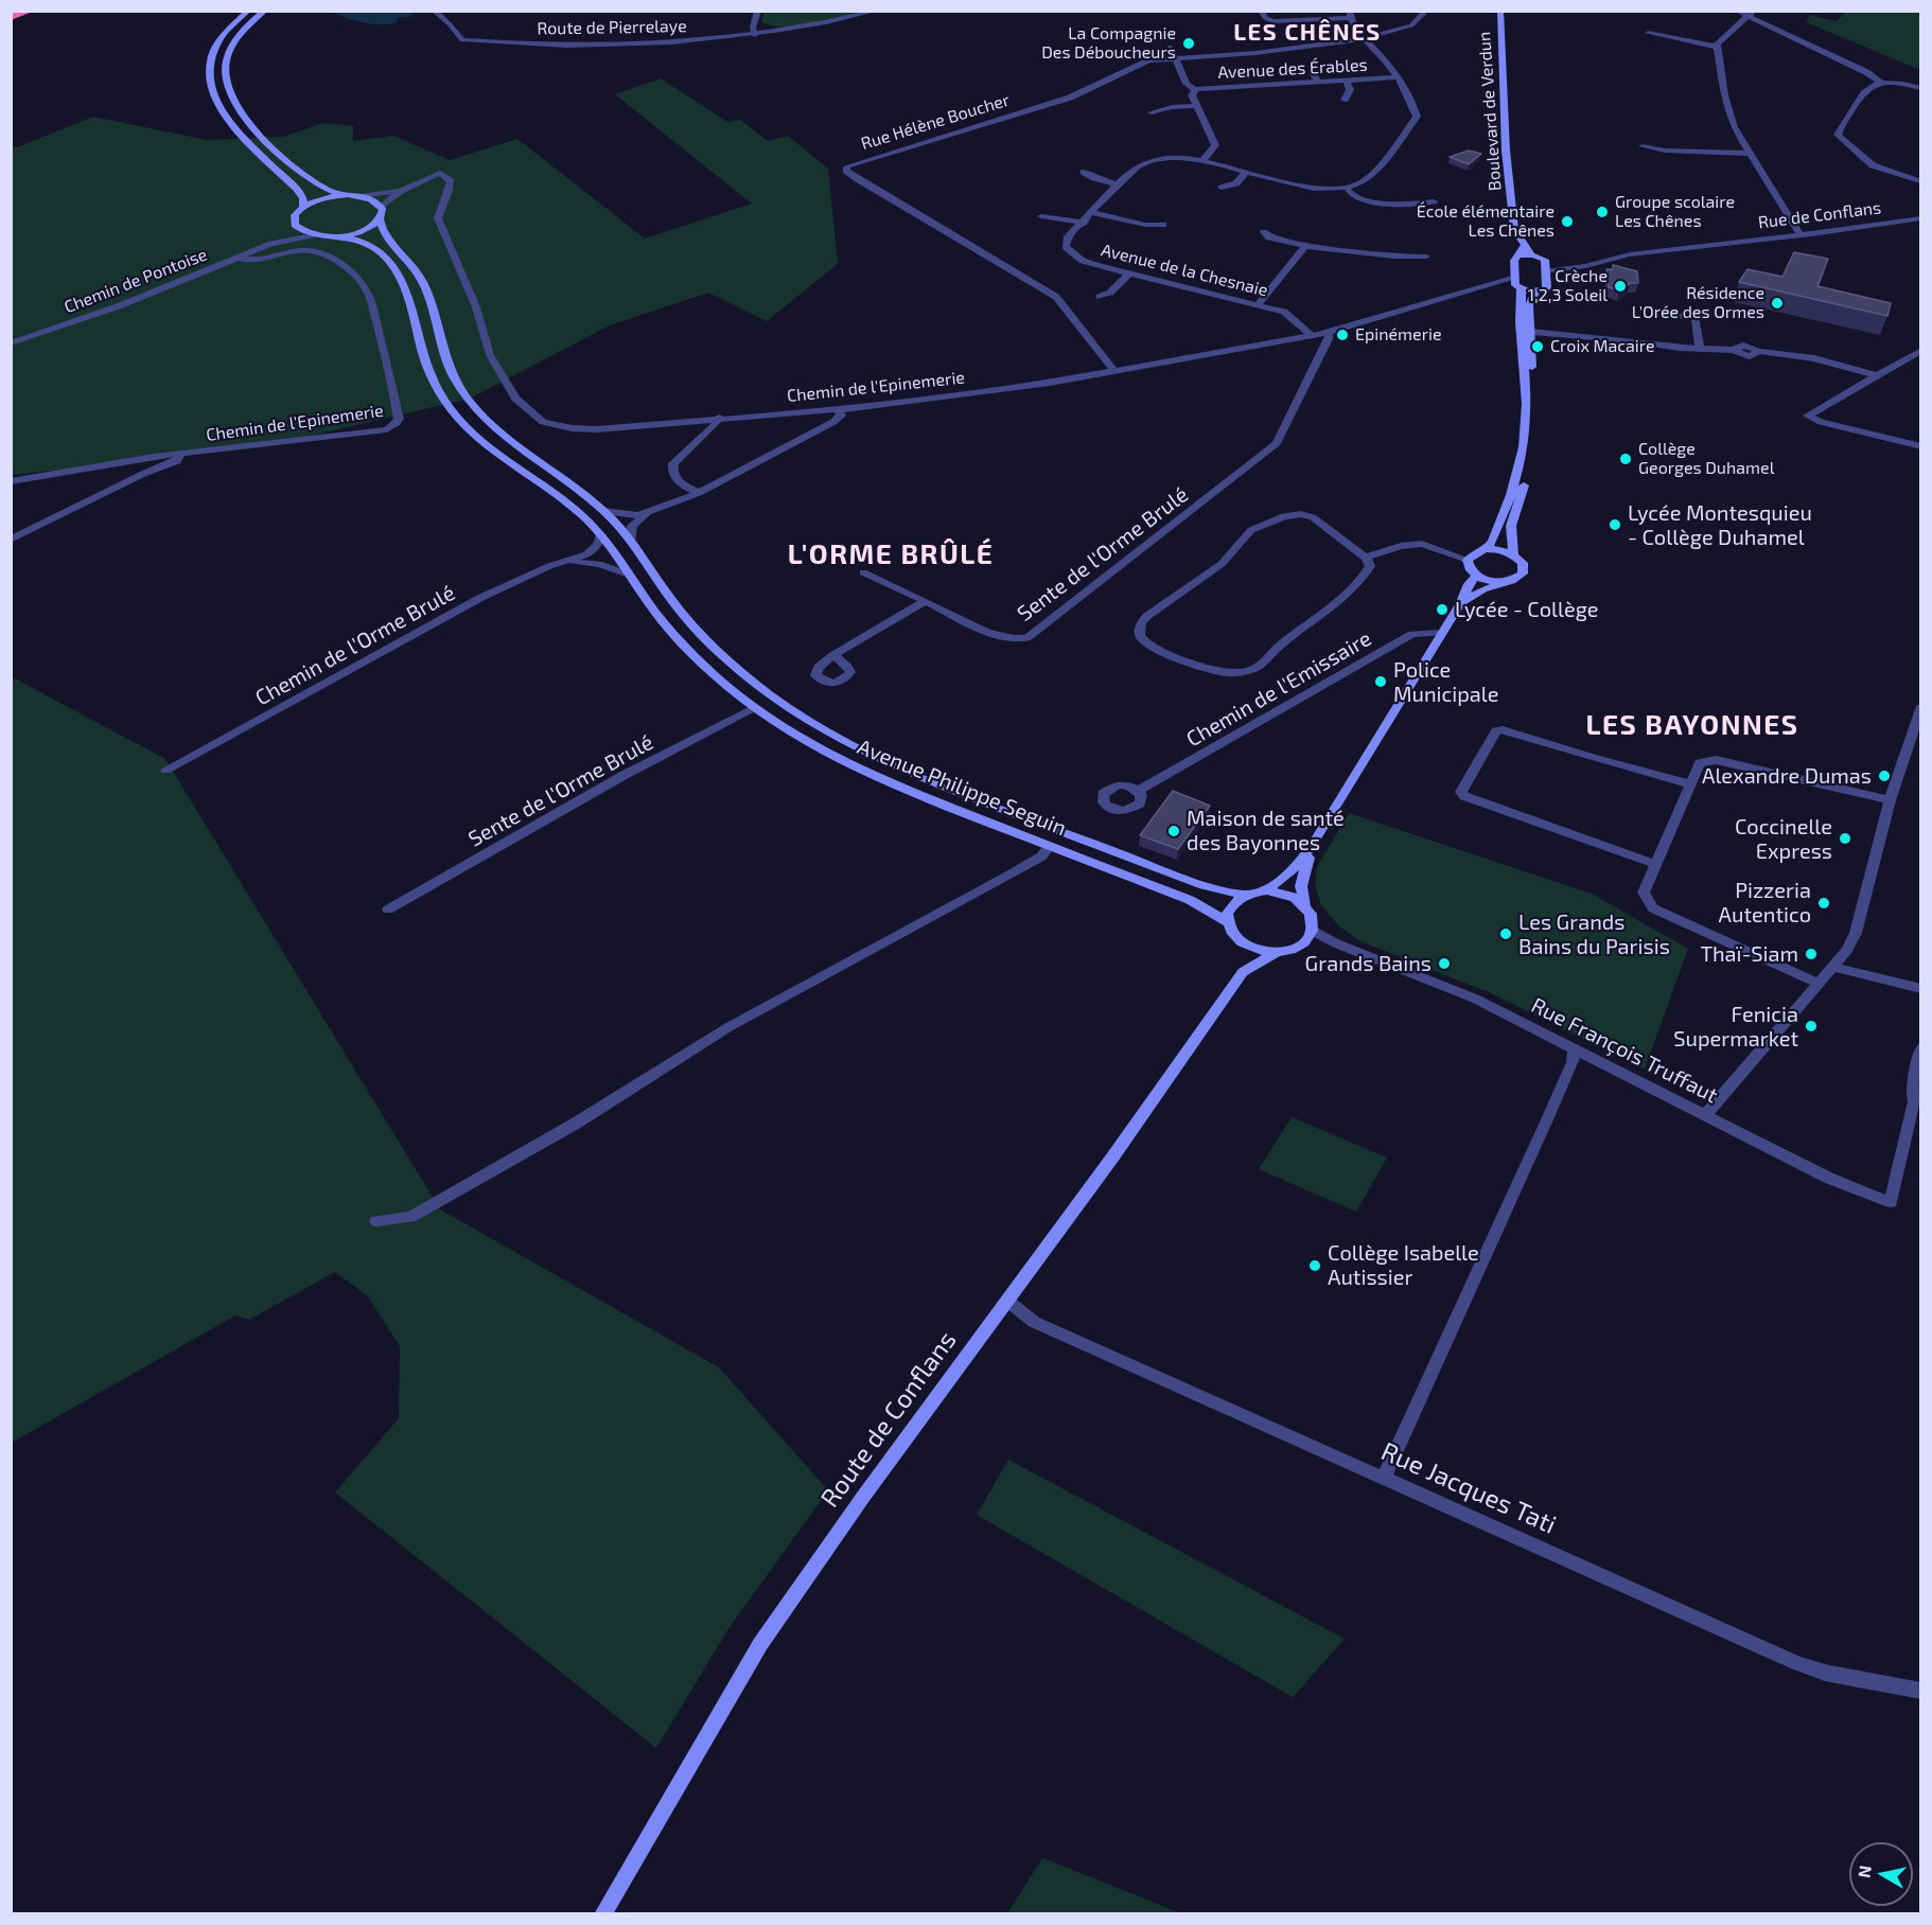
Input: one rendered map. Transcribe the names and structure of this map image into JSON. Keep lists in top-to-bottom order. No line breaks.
{"streets":{"main road":["Boulevard de Verdun","Avenue Philippe Seguin","Route de Conflans"],"street":["Route de Pierrelaye","Avenue des Érables","Rue Hélène Boucher","Rue de Conflans","Avenue de la Chesnaie","Chemin de Pontoise","Chemin de l'Epinemerie","Sente de l'Orme Brulé","Chemin de l'Orme Brulé","Chemin de l'Emissaire","Rue François Truffaut","Rue Jacques Tati"]},"crossings":[["Avenue des Érables","Avenue de la Chesnaie"],["Boulevard de Verdun","Rue de Conflans"],["Boulevard de Verdun","Chemin de l'Epinemerie"],["Rue Hélène Boucher","Chemin de l'Epinemerie"],["Rue de Conflans","Chemin de l'Epinemerie"],["Avenue de la Chesnaie","Chemin de l'Epinemerie"],["Chemin de Pontoise","Chemin de l'Epinemerie"],["Chemin de l'Epinemerie","Sente de l'Orme Brulé"],["Sente de l'Orme Brulé","Avenue Philippe Seguin"],["Chemin de l'Orme Brulé","Avenue Philippe Seguin"],["Avenue Philippe Seguin","Rue François Truffaut"],["Avenue Philippe Seguin","Route de Conflans"],["Rue François Truffaut","Route de Conflans"],["Route de Conflans","Rue Jacques Tati"]],"districts":["LES CHÊNES","L'ORME BRÛLÉ","LES BAYONNES"],"places":["La Compagnie Des Déboucheurs","Groupe scolaire Les Chênes","École élémentaire Les Chênes","Crèche 1,2,3 Soleil","Résidence L'Orée des Ormes","Epinémerie","Croix Macaire","Collège Georges Duhamel","Lycée Montesquieu - Collège Duhamel","Lycée - Collège","Police Municipale","Alexandre Dumas","Maison de santé des Bayonnes","Coccinelle Express","Pizzeria Autentico","Les Grands Bains du Parisis","Thaï-Siam","Grands Bains","Fenicia Supermarket","Collège Isabelle Autissier"],"north":"left"}
